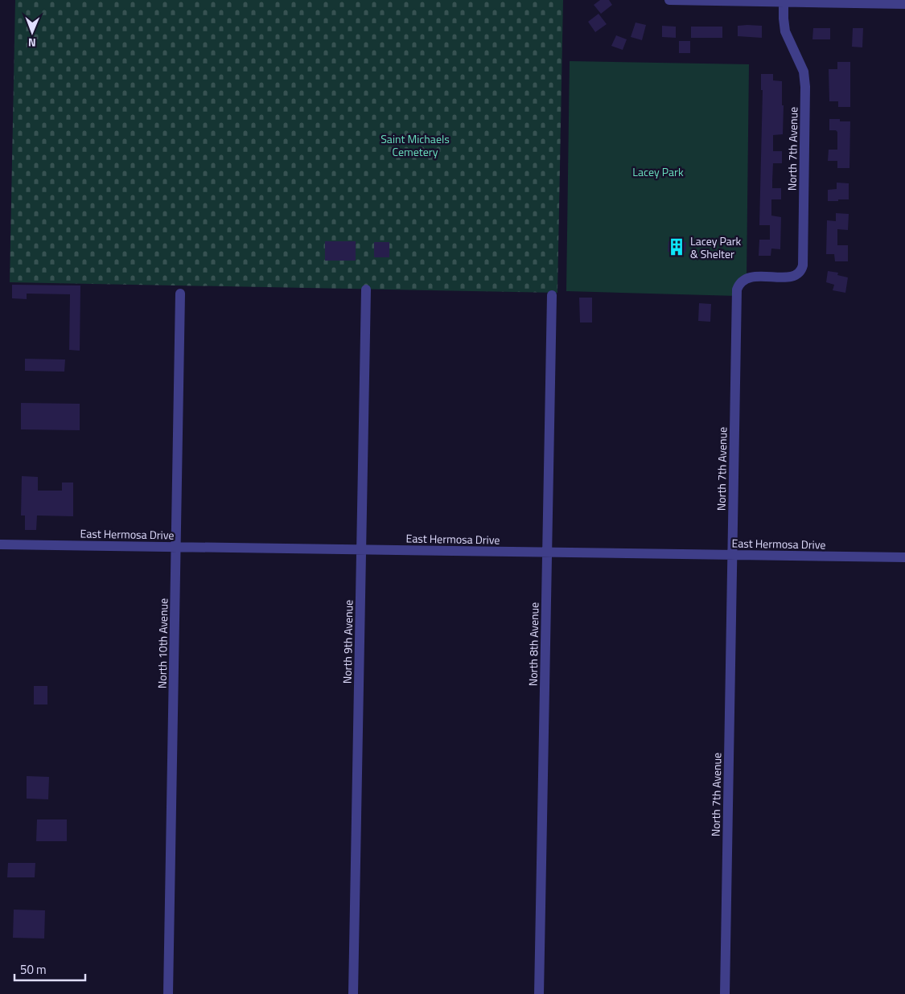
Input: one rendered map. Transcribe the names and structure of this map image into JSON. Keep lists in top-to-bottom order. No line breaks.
{"streets":{"street":["North 7th Avenue","East Hermosa Drive","North 9th Avenue","North 10th Avenue","North 8th Avenue"]},"crossings":[["North 7th Avenue","East Hermosa Drive"],["East Hermosa Drive","North 9th Avenue"],["East Hermosa Drive","North 10th Avenue"],["East Hermosa Drive","North 8th Avenue"]],"parks":["Saint Michaels Cemetery","Lacey Park"],"places":{"building":["Lacey Park & Shelter"]},"scale_bar":"50 m","north":"bottom"}
